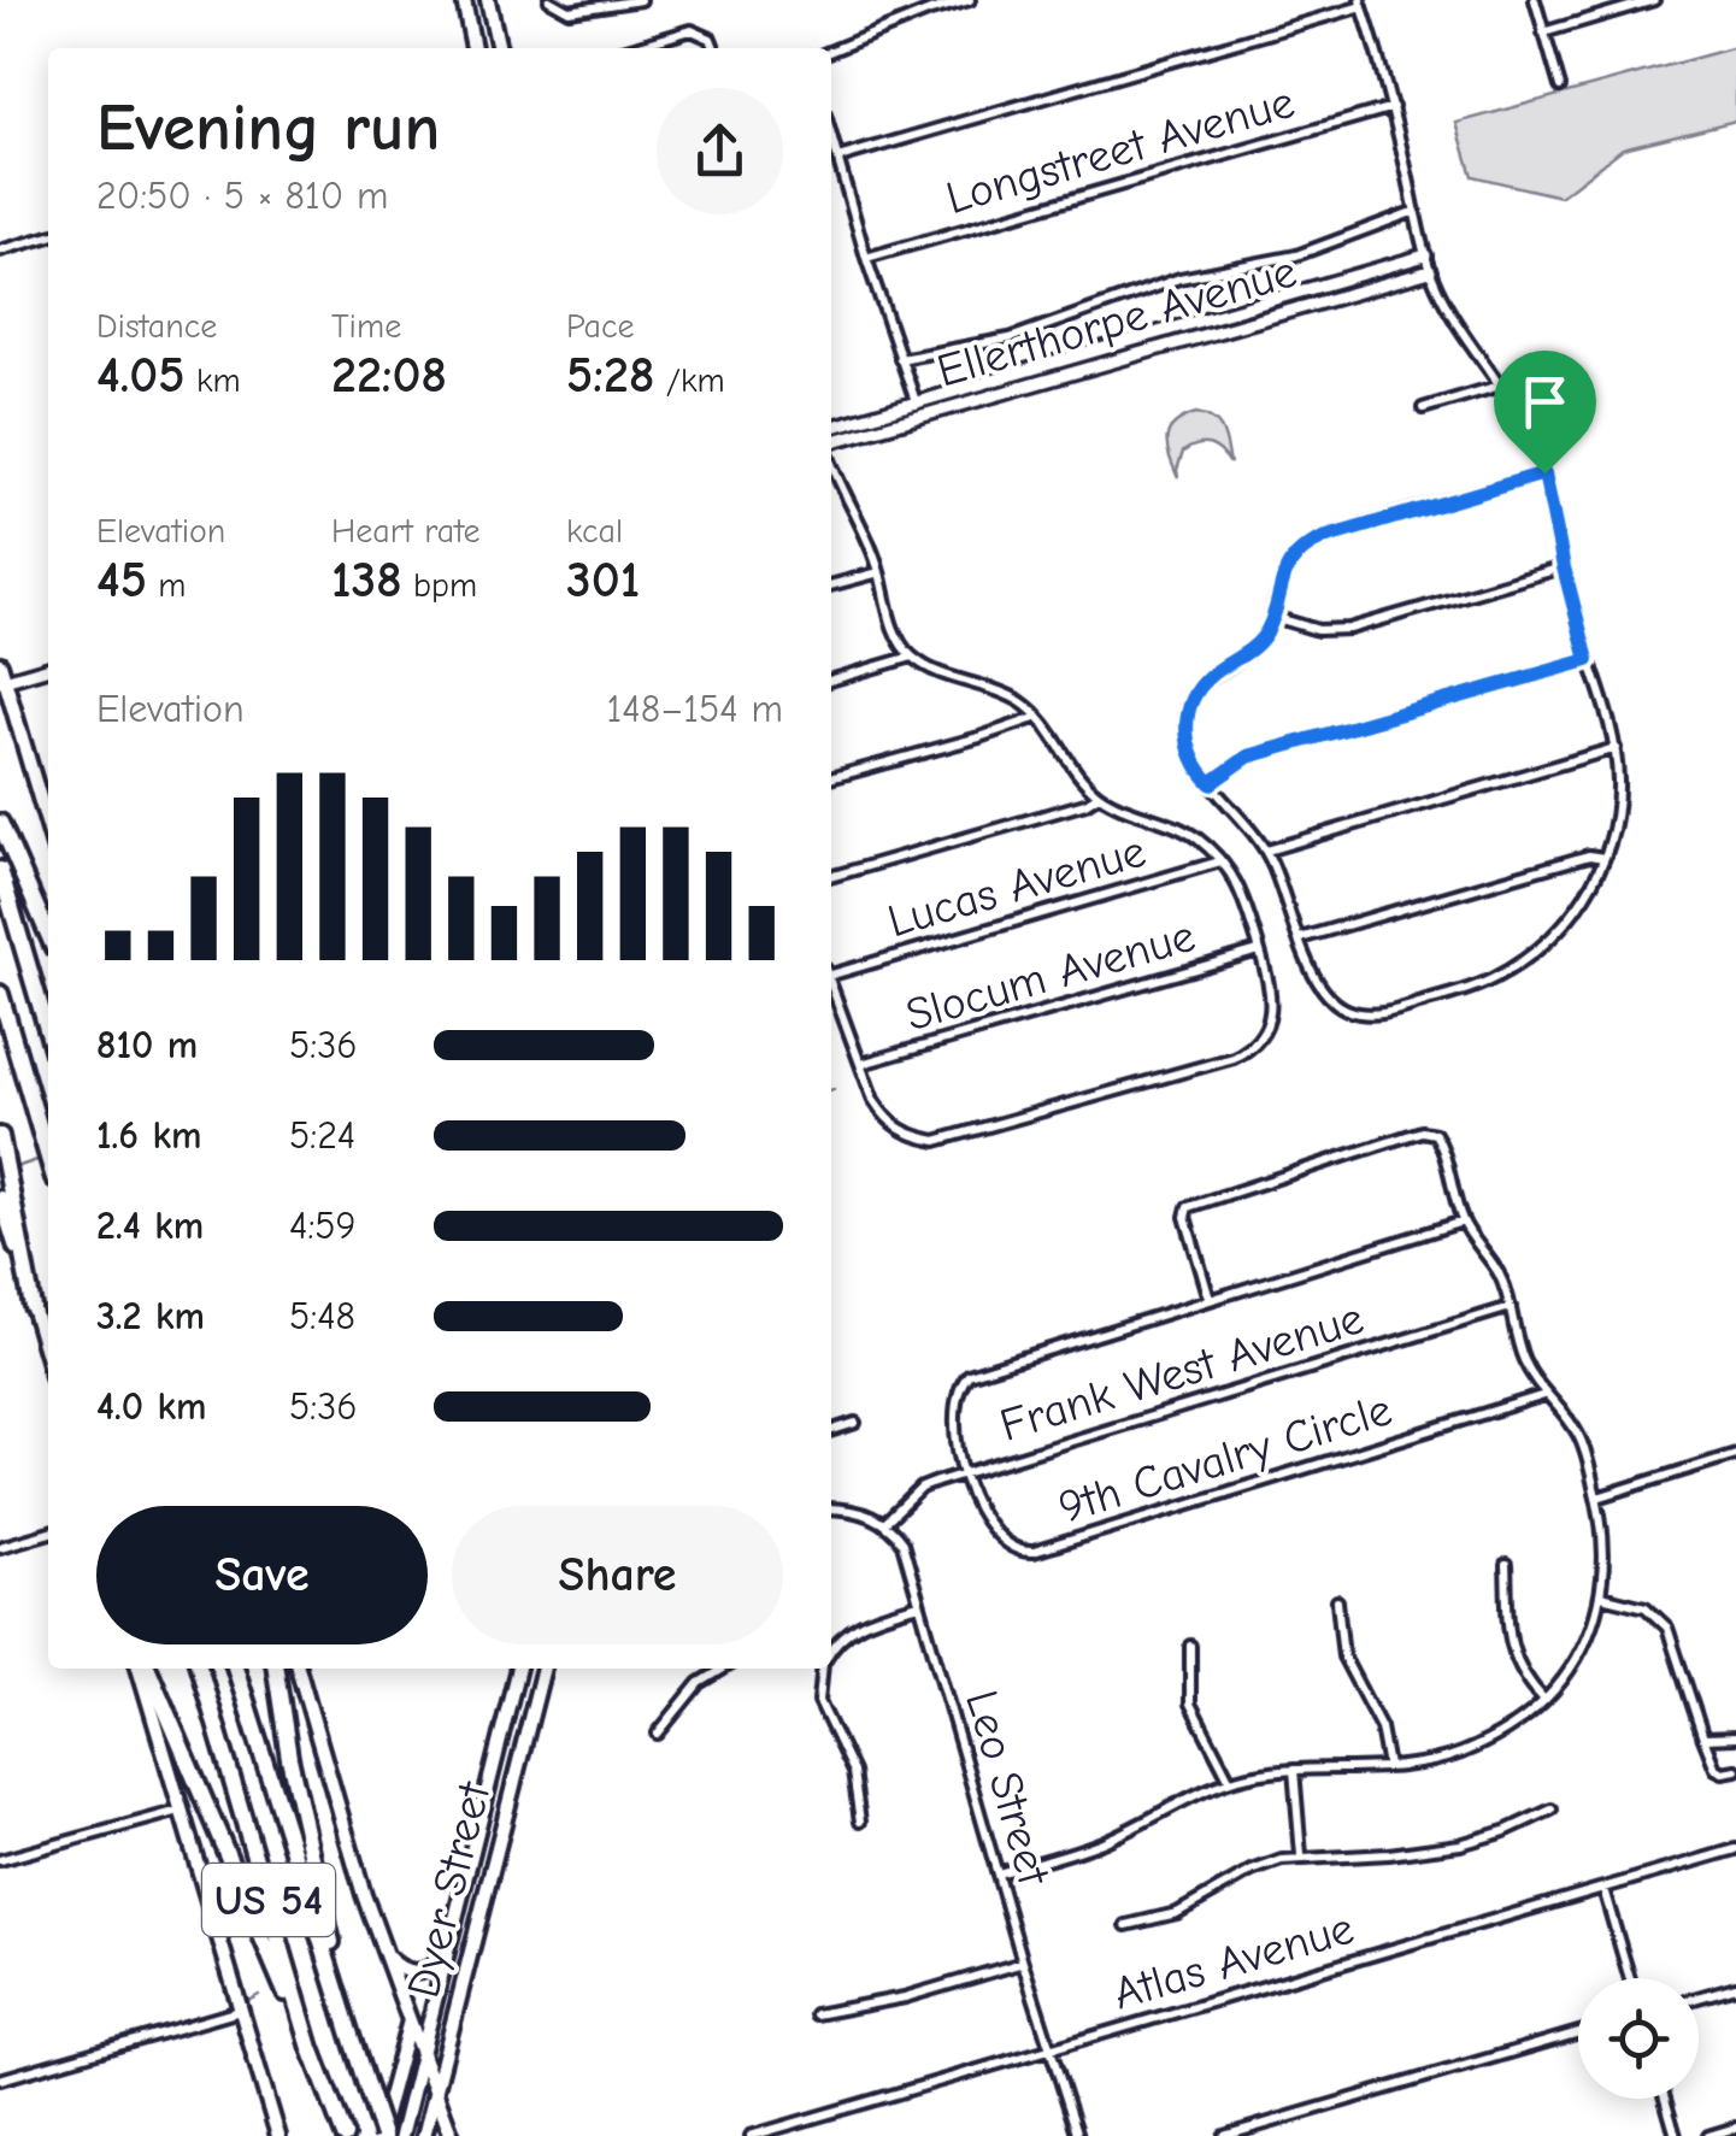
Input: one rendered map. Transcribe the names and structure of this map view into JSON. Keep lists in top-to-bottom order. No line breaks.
{"streets":{"highway":["US 54"],"main road":["Dyer Street"],"street":["Longstreet Avenue","Ellerthorpe Avenue","Lucas Avenue","Slocum Avenue","Frank West Avenue","9th Cavalry Circle","Leo Street","Atlas Avenue"]},"crossings":[["Frank West Avenue","9th Cavalry Circle"],["Frank West Avenue","Leo Street"],["Leo Street","Atlas Avenue"]],"page":{"heading":["Evening run","20:50 · 5 × 810 m"],"stats":[["Distance","4.05 km"],["Time","22:08"],["Pace","5:28 /km"],["Elevation","45 m"],["Heart rate","138 bpm"],["kcal","301"]],"chart":["Elevation","148–154 m"],"list":[{"name":"810 m","note":"5:36"},{"name":"1.6 km","note":"5:24"},{"name":"2.4 km","note":"4:59"},{"name":"3.2 km","note":"5:48"},{"name":"4.0 km","note":"5:36"}],"buttons":["Save","Share"]}}
